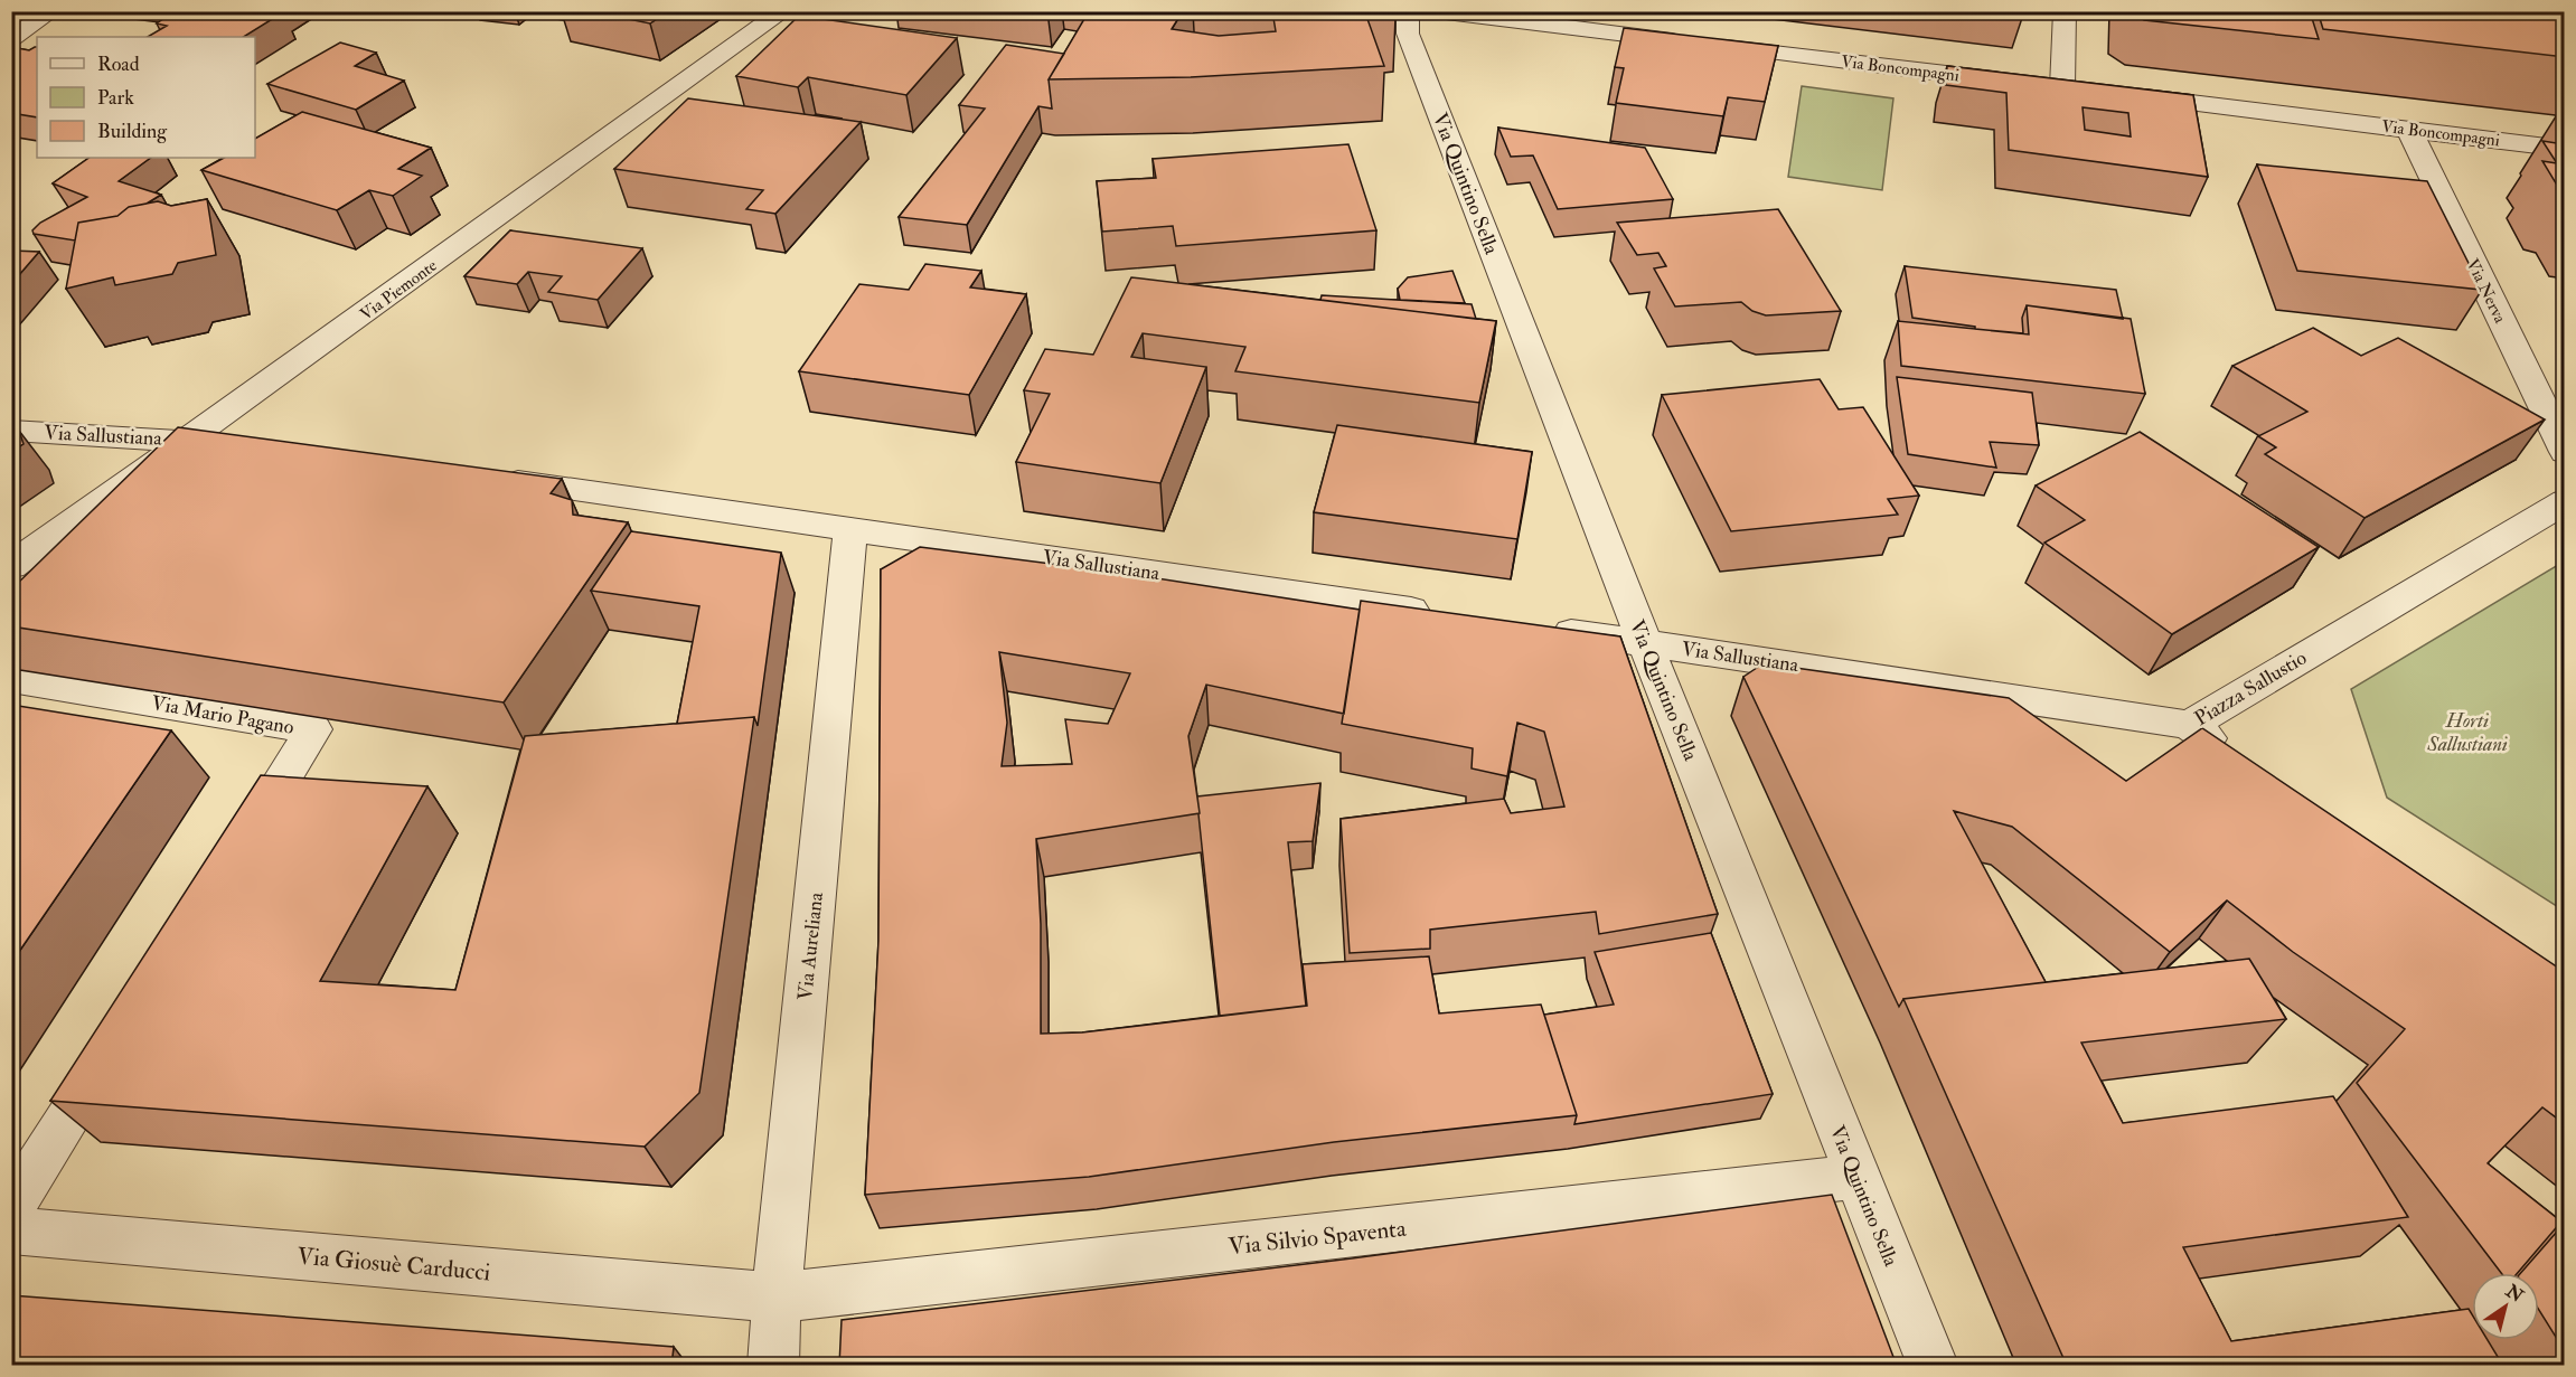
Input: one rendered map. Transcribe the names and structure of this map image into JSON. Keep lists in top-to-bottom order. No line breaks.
{"streets":{"street":["Via Boncompagni","Via Quintino Sella","Via Piemonte","Via Nerva","Via Sallustiana","Piazza Sallustio","Via Mario Pagano","Via Aureliana","Via Silvio Spaventa","Via Giosuè Carducci"]},"crossings":[["Via Boncompagni","Via Nerva"],["Via Quintino Sella","Via Sallustiana"],["Via Quintino Sella","Via Silvio Spaventa"],["Via Piemonte","Via Sallustiana"],["Via Sallustiana","Piazza Sallustio"],["Via Sallustiana","Via Aureliana"],["Via Aureliana","Via Silvio Spaventa"],["Via Aureliana","Via Giosuè Carducci"],["Via Silvio Spaventa","Via Giosuè Carducci"]],"parks":["Horti Sallustiani"],"legend":["Road","Park","Building"],"north":"top right"}
